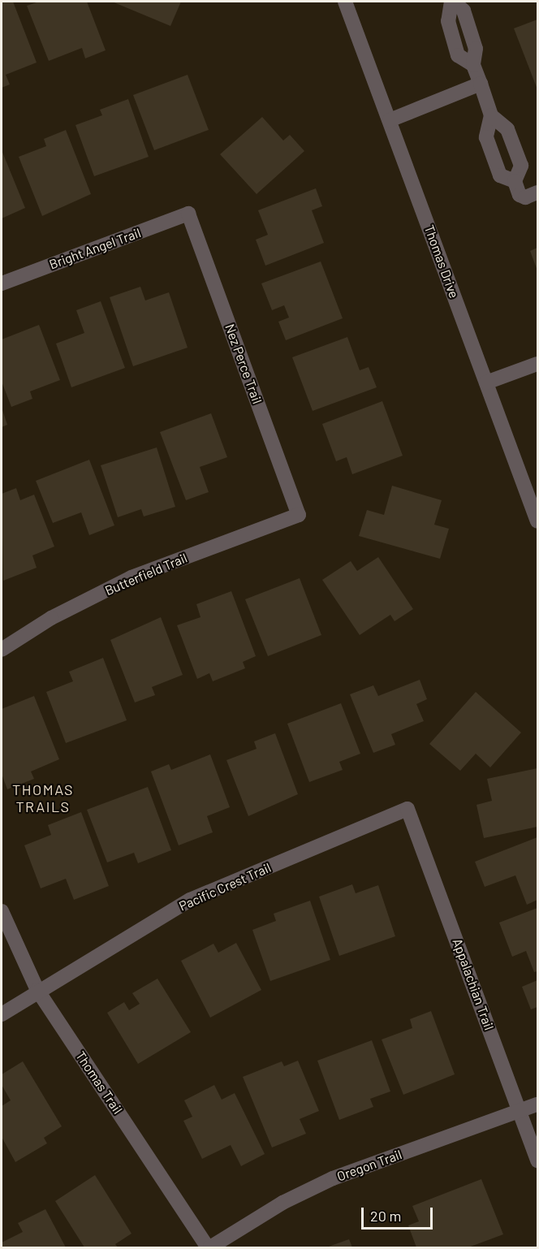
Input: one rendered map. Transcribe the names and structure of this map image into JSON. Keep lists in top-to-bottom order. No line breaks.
{"streets":{"street":["Bright Angel Trail","Thomas Drive","Nez Perce Trail","Butterfield Trail","Pacific Crest Trail","Appalachian Trail","Thomas Trail","Oregon Trail"]},"crossings":[["Bright Angel Trail","Nez Perce Trail"],["Nez Perce Trail","Butterfield Trail"],["Pacific Crest Trail","Appalachian Trail"],["Pacific Crest Trail","Thomas Trail"],["Appalachian Trail","Oregon Trail"],["Thomas Trail","Oregon Trail"]],"districts":["THOMAS TRAILS"],"scale_bar":"20 m"}
